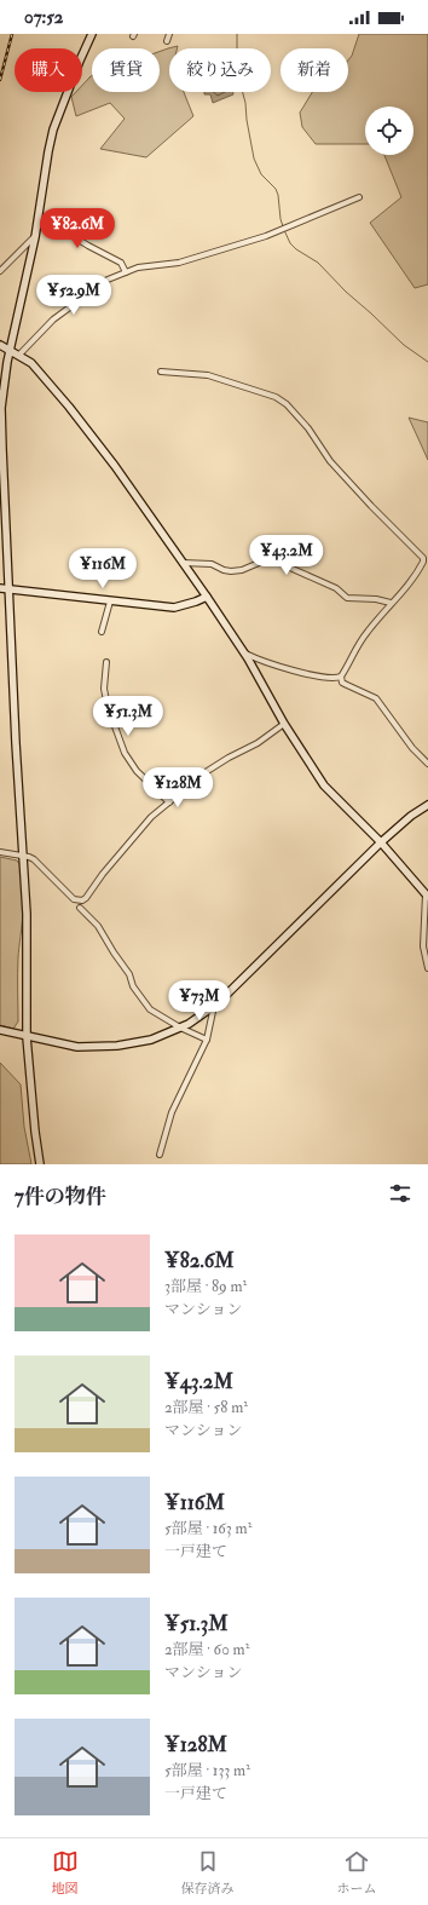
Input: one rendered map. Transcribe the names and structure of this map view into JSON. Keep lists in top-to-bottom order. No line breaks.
{"page":{"status":"07:52","chip":["購入","賃貸","絞り込み","新着"],"price":["¥82.6M","¥52.9M","¥43.2M","¥116M","¥51.3M","¥128M","¥73M"],"heading":"7件の物件","list":[{"name":"¥82.6M","note":"3部屋 · 89 m² · マンション"},{"name":"¥43.2M","note":"2部屋 · 58 m² · マンション"},{"name":"¥116M","note":"5部屋 · 163 m² · 一戸建て"},{"name":"¥51.3M","note":"2部屋 · 60 m² · マンション"},{"name":"¥128M","note":"5部屋 · 133 m² · 一戸建て"}],"tabs":["地図","保存済み","ホーム"]}}
